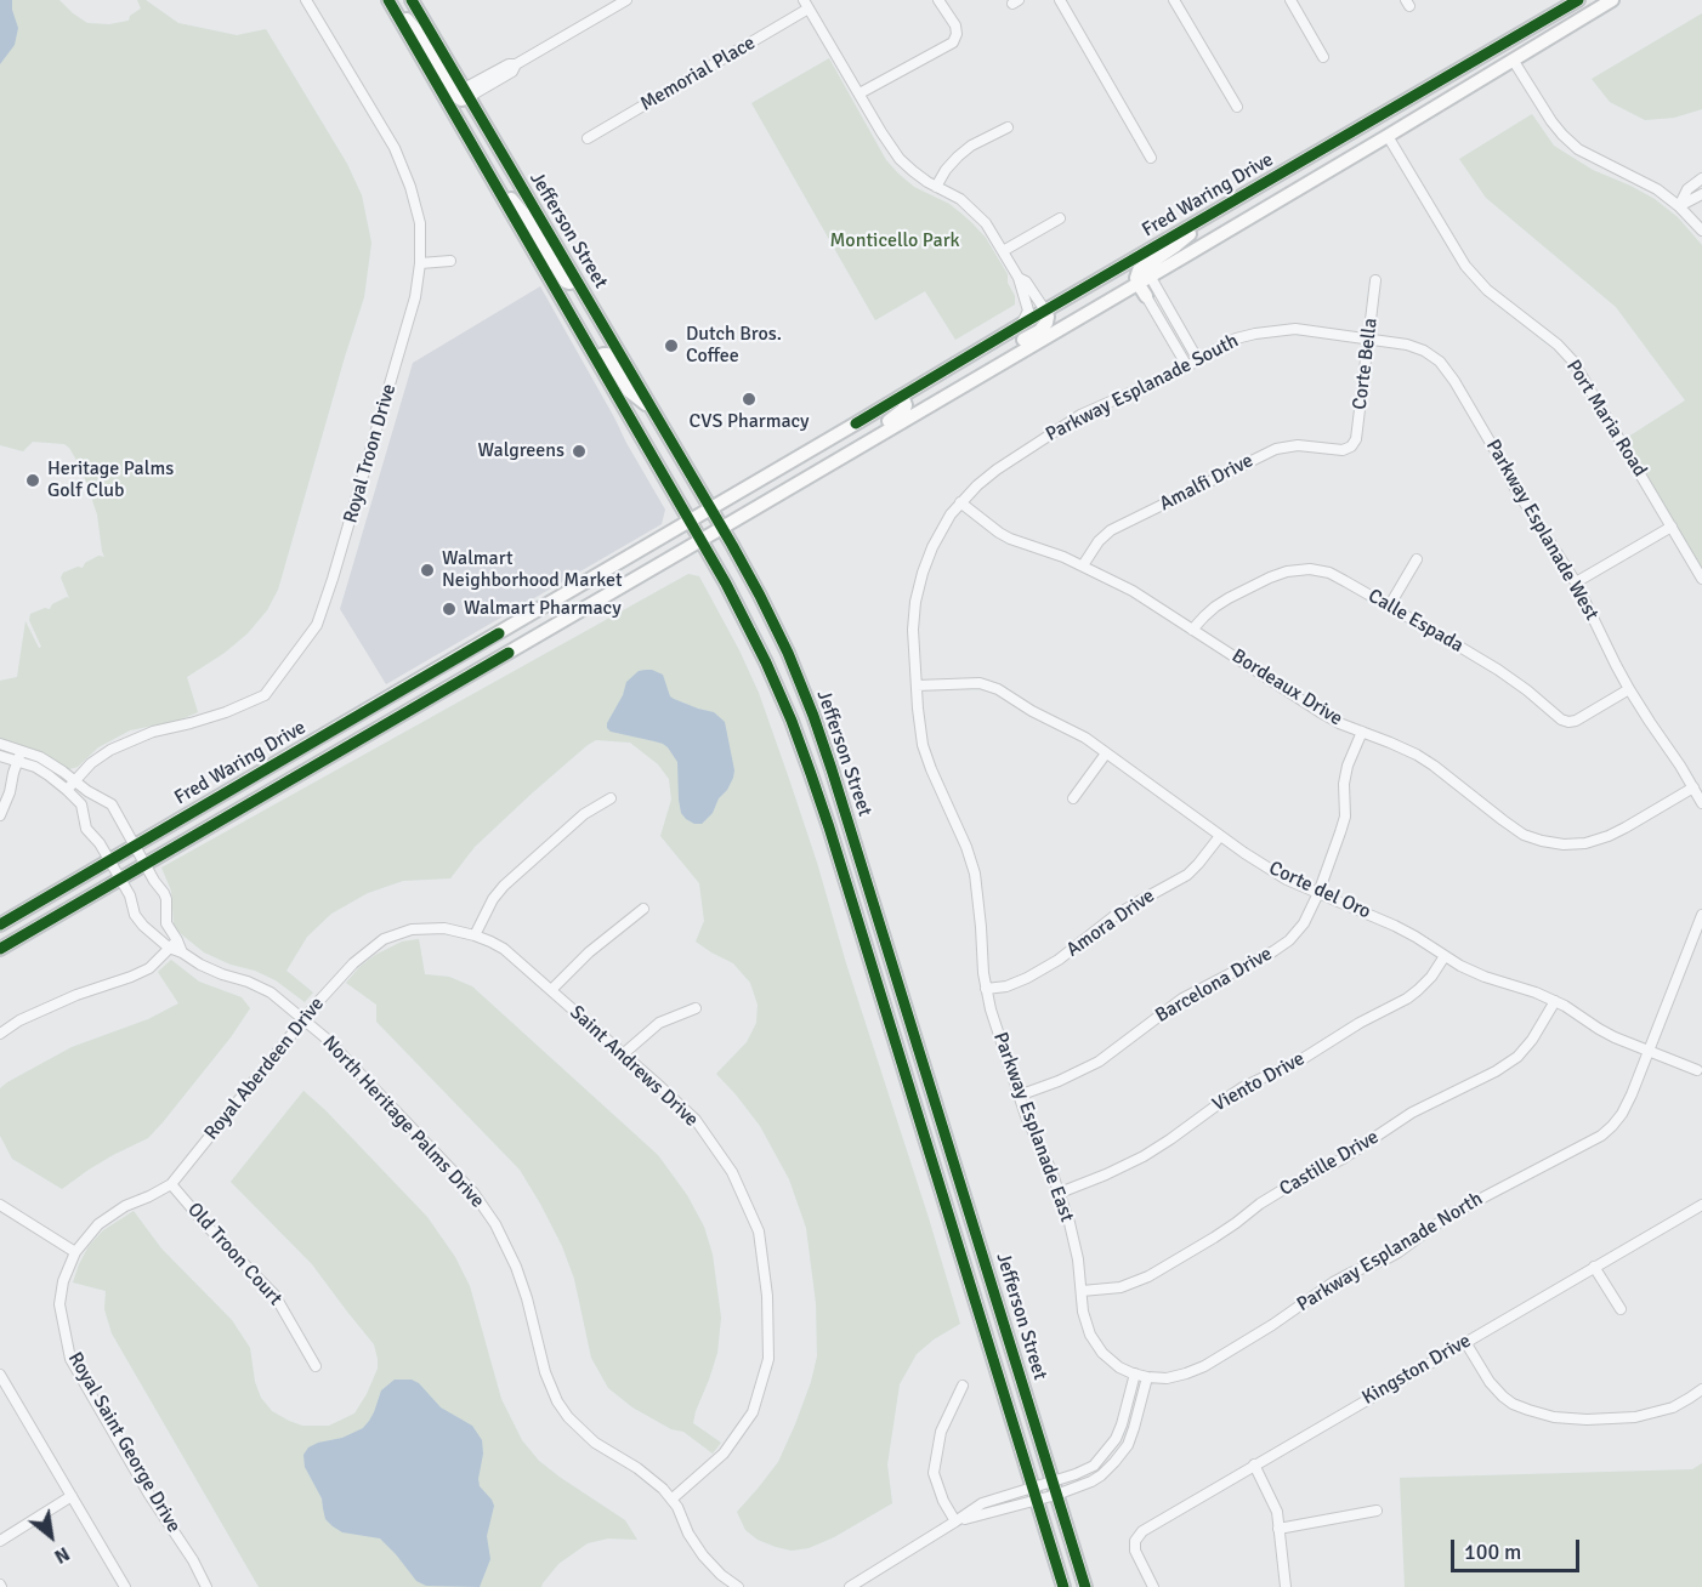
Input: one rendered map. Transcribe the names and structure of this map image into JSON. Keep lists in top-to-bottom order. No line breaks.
{"streets":{"main road":["Fred Waring Drive","Jefferson Street"],"street":["Memorial Place","Corte Bella","Parkway Esplanade South","Port Maria Road","Royal Troon Drive","Amalfi Drive","Parkway Esplanade West","Calle Espada","Bordeaux Drive","Corte del Oro","Amora Drive","Barcelona Drive","Saint Andrews Drive","Royal Aberdeen Drive","Viento Drive","North Heritage Palms Drive","Parkway Esplanade East","Castille Drive","Parkway Esplanade North","Old Troon Court","Kingston Drive","Royal Saint George Drive"]},"crossings":[["Fred Waring Drive","Jefferson Street"],["Fred Waring Drive","Port Maria Road"],["Fred Waring Drive","North Heritage Palms Drive"],["Corte Bella","Parkway Esplanade South"],["Corte Bella","Amalfi Drive"],["Corte Bella","Parkway Esplanade West"],["Parkway Esplanade South","Parkway Esplanade West"],["Parkway Esplanade South","Bordeaux Drive"],["Parkway Esplanade South","Parkway Esplanade East"],["Royal Troon Drive","North Heritage Palms Drive"],["Amalfi Drive","Bordeaux Drive"],["Parkway Esplanade West","Calle Espada"],["Parkway Esplanade West","Bordeaux Drive"],["Calle Espada","Bordeaux Drive"],["Bordeaux Drive","Barcelona Drive"],["Corte del Oro","Amora Drive"],["Corte del Oro","Barcelona Drive"],["Corte del Oro","Viento Drive"],["Corte del Oro","Parkway Esplanade East"],["Corte del Oro","Castille Drive"],["Corte del Oro","Parkway Esplanade North"],["Amora Drive","Parkway Esplanade East"],["Barcelona Drive","Parkway Esplanade East"],["Saint Andrews Drive","Royal Aberdeen Drive"],["Saint Andrews Drive","North Heritage Palms Drive"],["Royal Aberdeen Drive","North Heritage Palms Drive"],["Royal Aberdeen Drive","Old Troon Court"],["Royal Aberdeen Drive","Royal Saint George Drive"],["Viento Drive","Parkway Esplanade East"],["Parkway Esplanade East","Castille Drive"],["Parkway Esplanade East","Parkway Esplanade North"]],"parks":["Monticello Park"],"places":["Dutch Bros. Coffee","CVS Pharmacy","Walgreens","Heritage Palms Golf Club","Walmart Neighborhood Market","Walmart Pharmacy"],"scale_bar":"100 m","north":"bottom right"}
